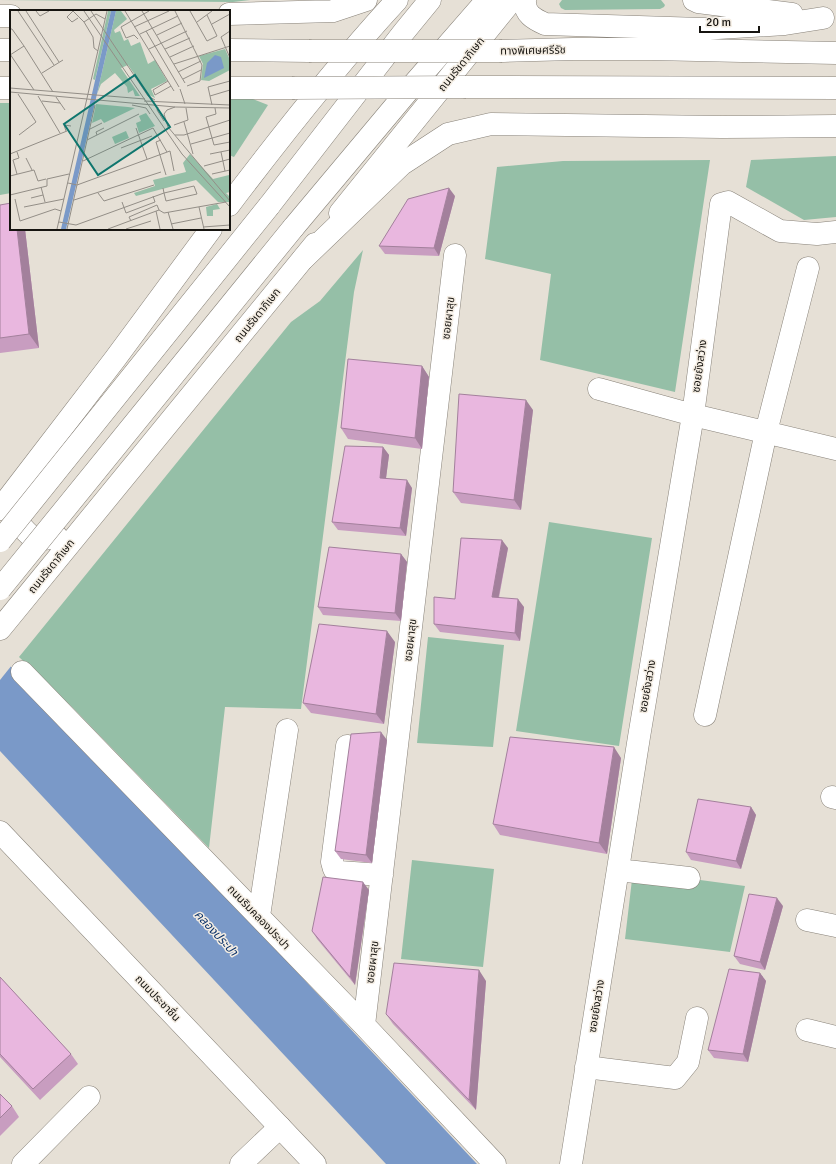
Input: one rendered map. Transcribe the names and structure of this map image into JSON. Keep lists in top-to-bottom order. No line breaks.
{"streets":{"main road":["ทางพิเศษศรีรัช","ถนนรัชดาภิเษก","ซอยผาสุข","ซอยยังสว่าง","ถนนริมคลองประปา","ถนนประชาชื่น"]},"crossings":[["ซอยผาสุข","ถนนริมคลองประปา"]],"water":["คลองประปา"],"scale_bar":"20 m"}
